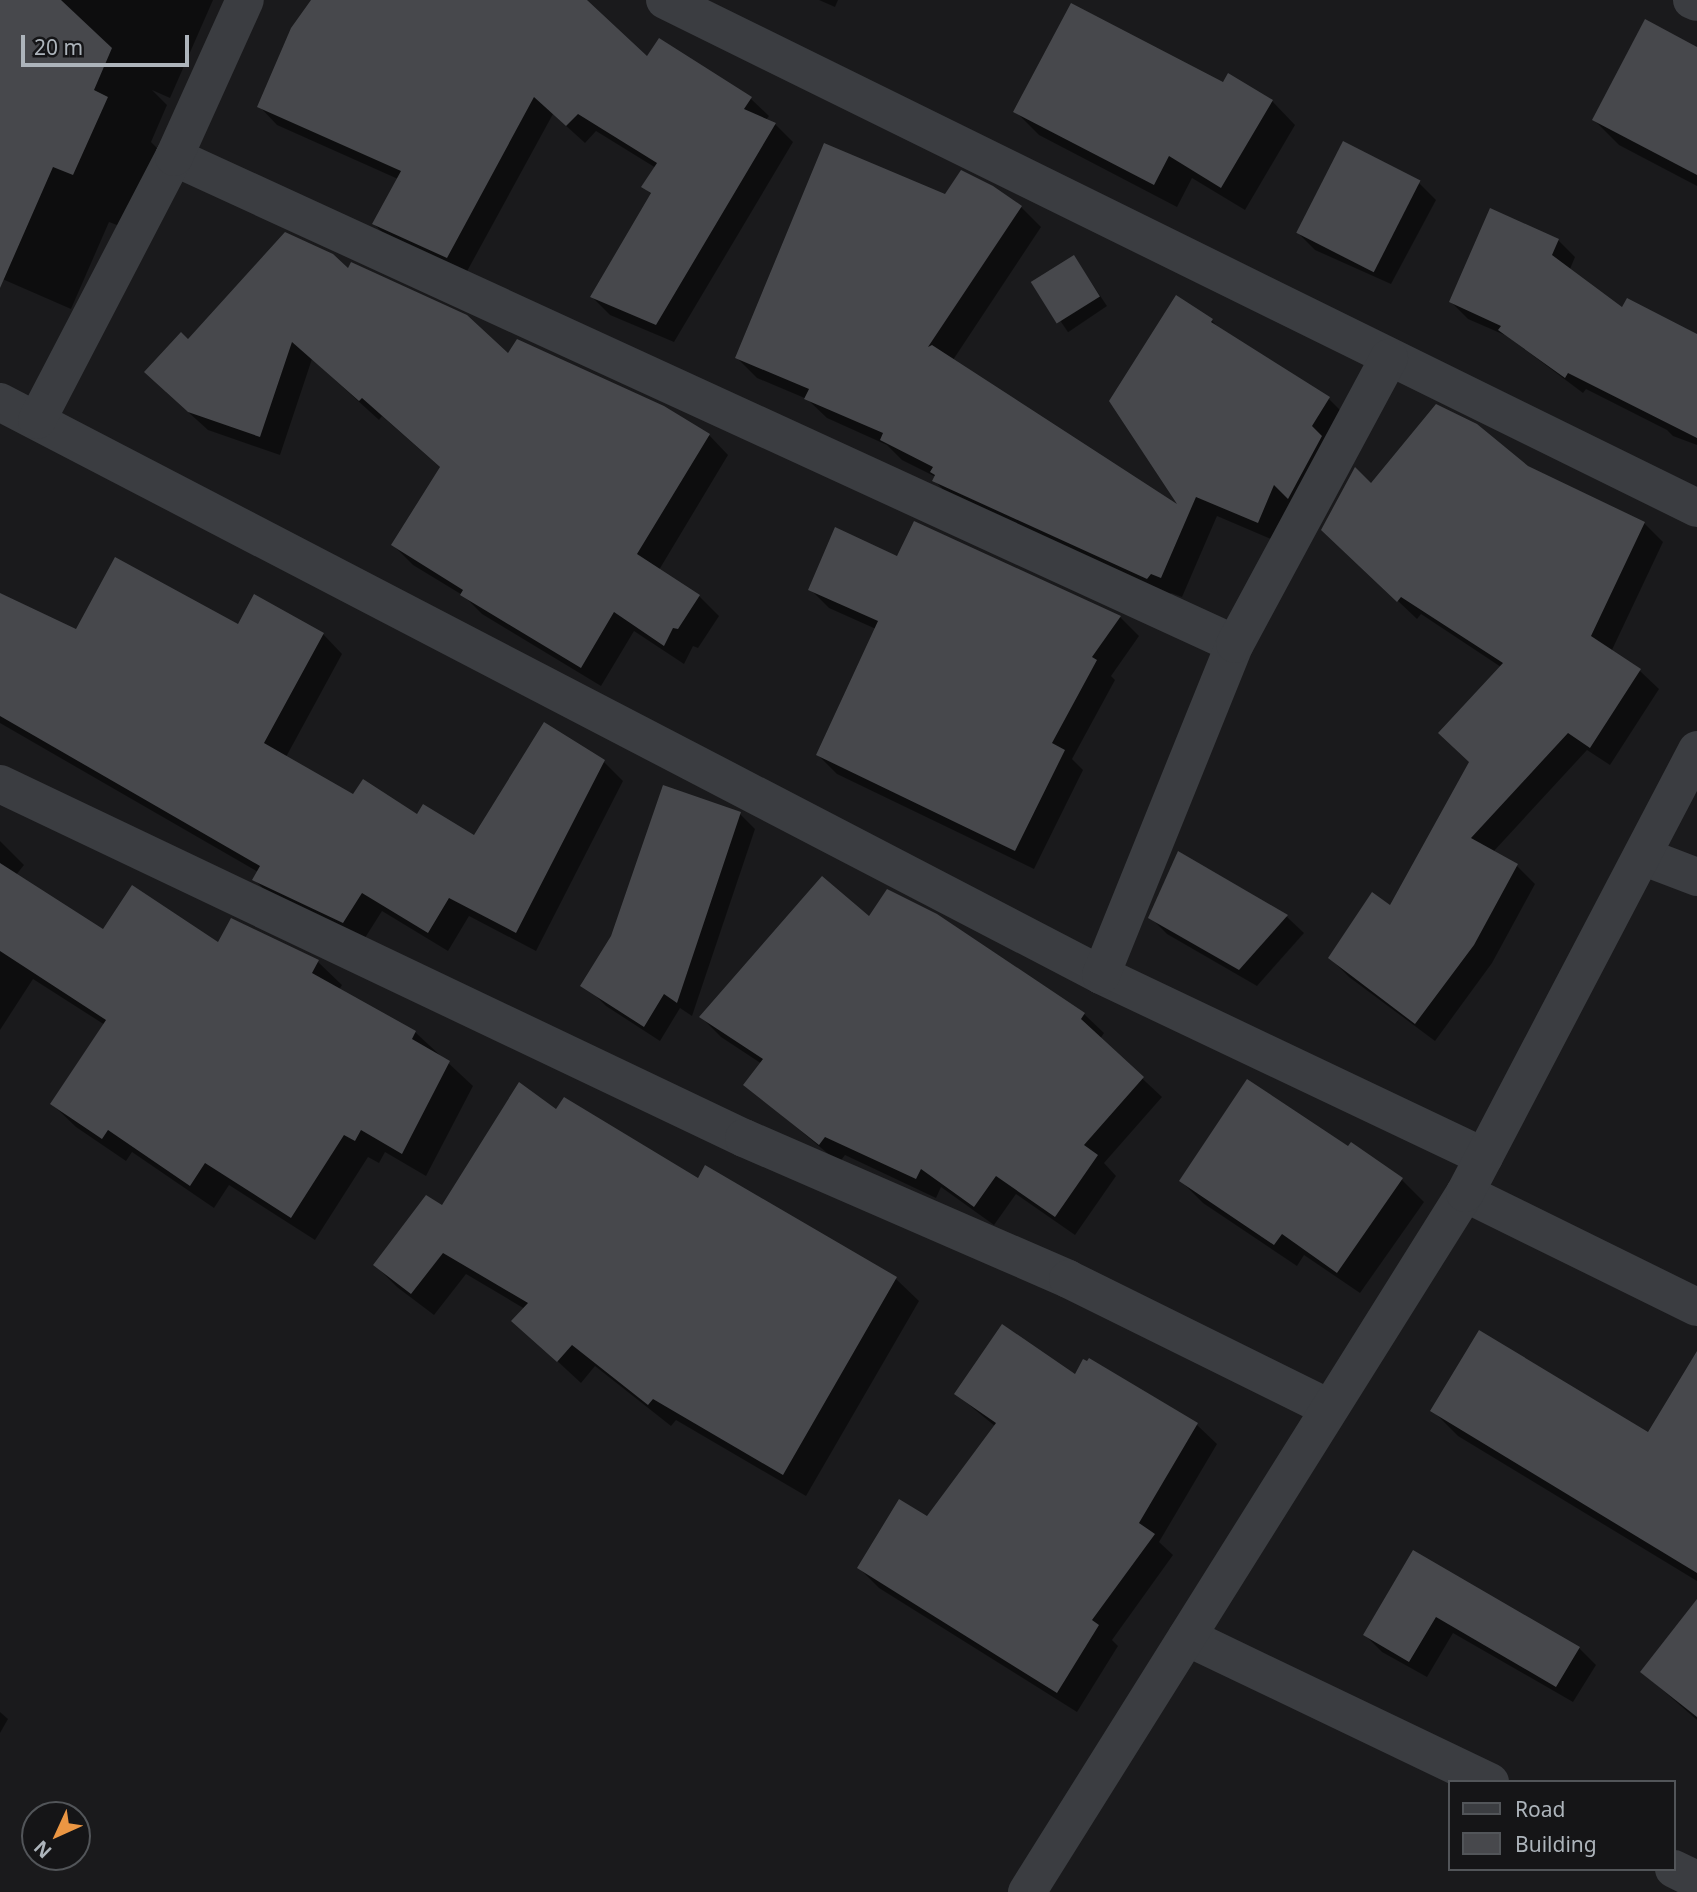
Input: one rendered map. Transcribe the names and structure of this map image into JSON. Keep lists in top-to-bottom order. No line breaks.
{"legend":["Road","Building"],"scale_bar":"20 m","north":"bottom left"}
